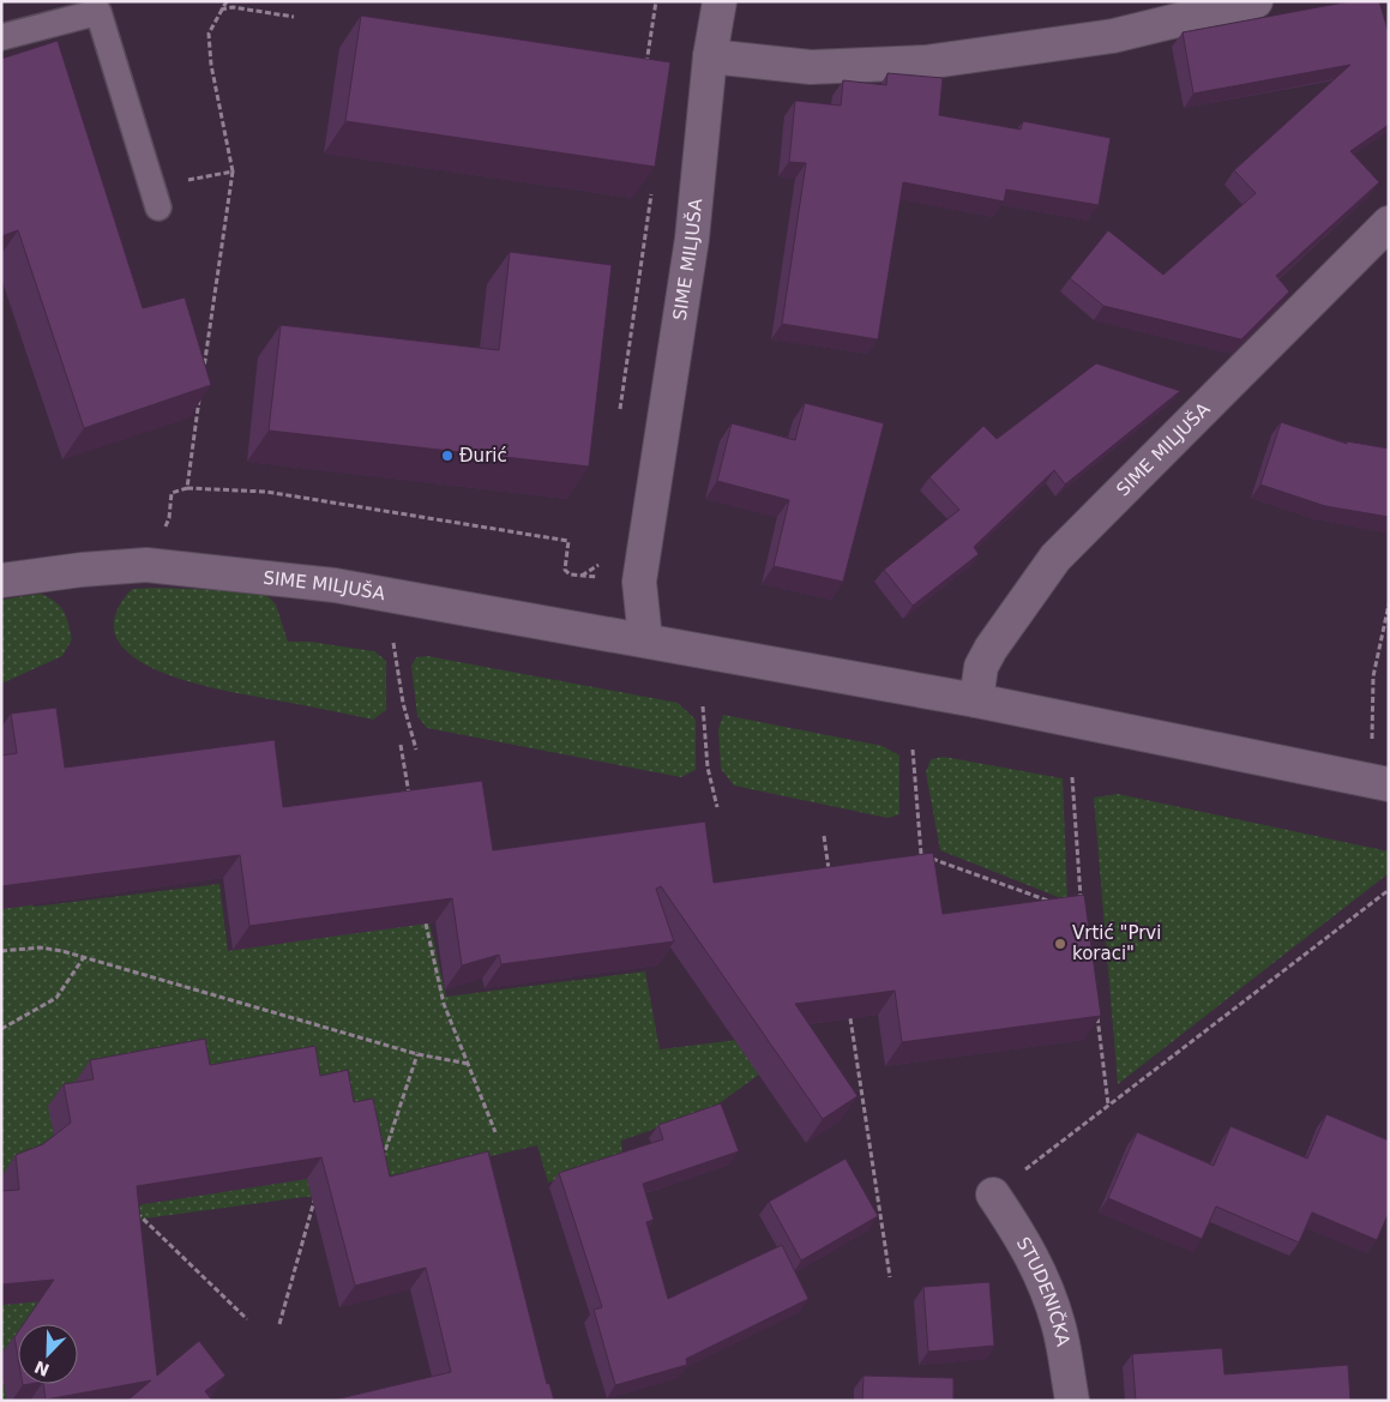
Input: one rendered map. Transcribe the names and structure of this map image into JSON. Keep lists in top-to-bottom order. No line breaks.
{"streets":{"street":["SIME MILJUŠA","STUDENIČKA"]},"places":["Đurić","Vrtić \"Prvi koraci\""],"north":"bottom left"}
